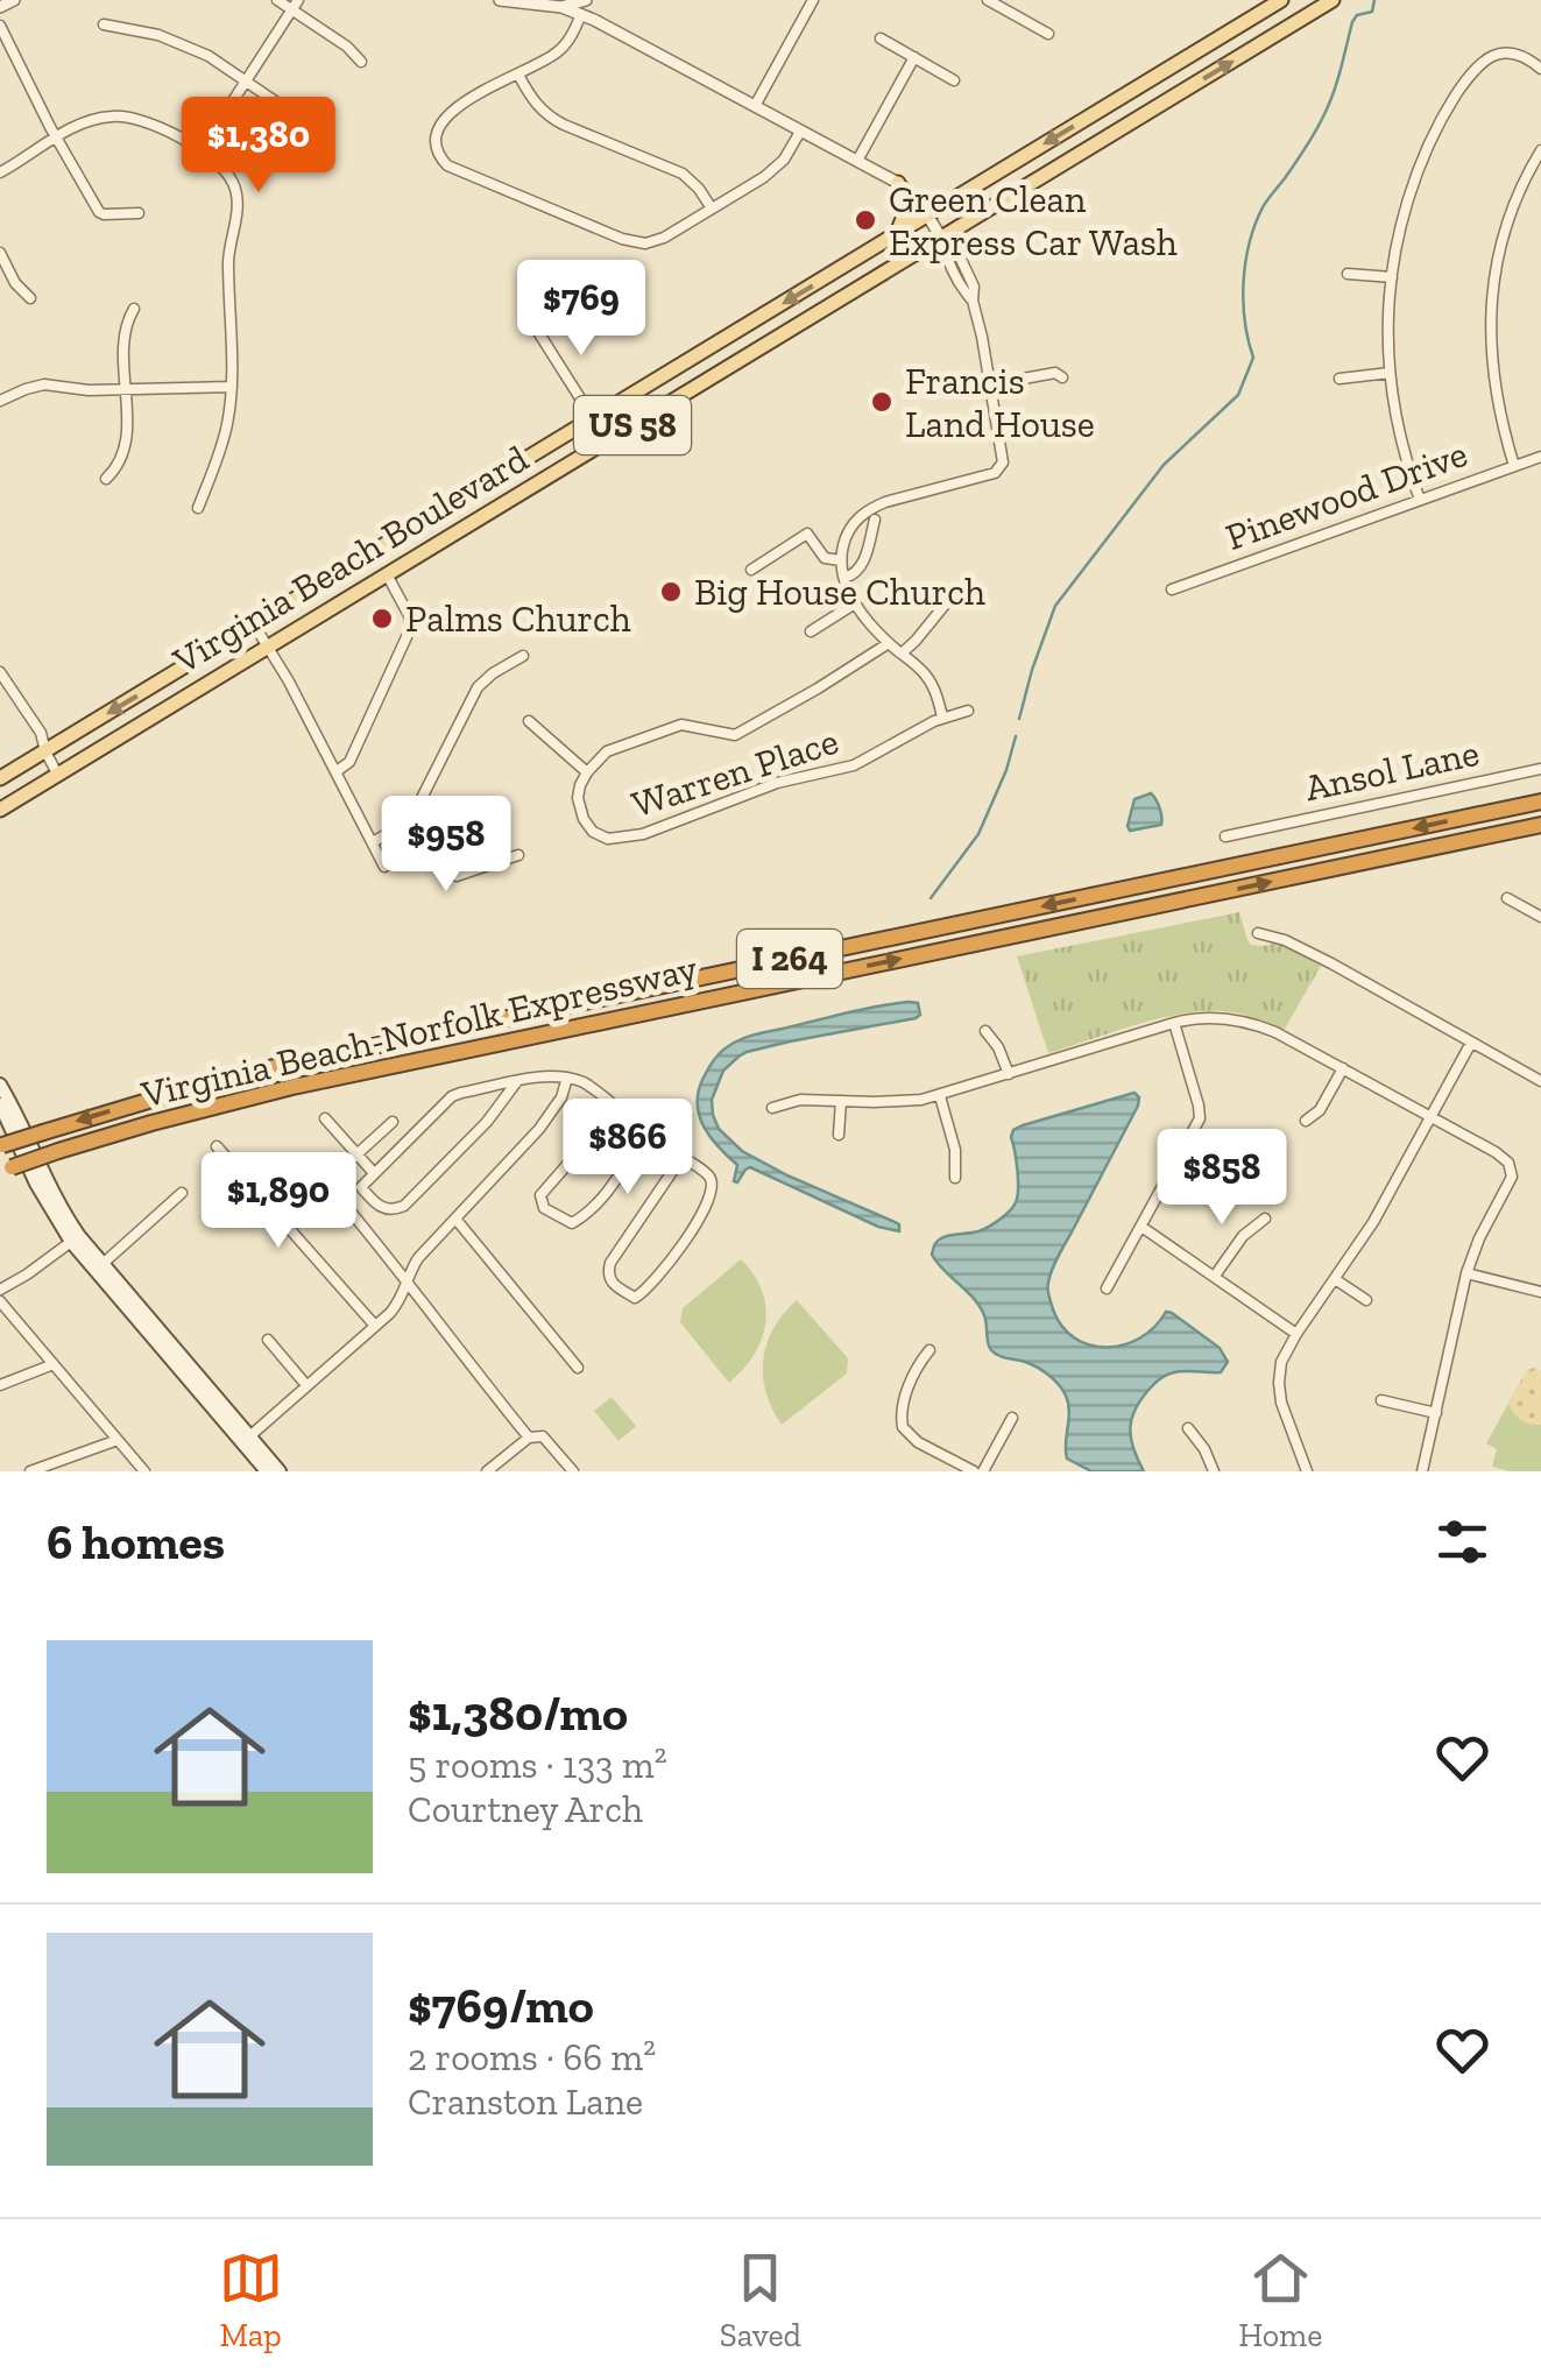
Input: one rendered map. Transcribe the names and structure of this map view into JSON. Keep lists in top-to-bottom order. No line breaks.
{"streets":{"highway":["I 264","Virginia Beach-Norfolk Expressway"],"main road":["US 58","Virginia Beach Boulevard"],"street":["Pinewood Drive","Ansol Lane","Warren Place"]},"places":["Green Clean Express Car Wash","Francis Land House","Big House Church","Palms Church"],"page":{"price":["$1,380","$769","$958","$866","$858","$1,890"],"heading":"6 homes","list":[{"name":"$1,380/mo","note":"5 rooms · 133 m² · Courtney Arch"},{"name":"$769/mo","note":"2 rooms · 66 m² · Cranston Lane"}],"tabs":["Map","Saved","Home"]}}
